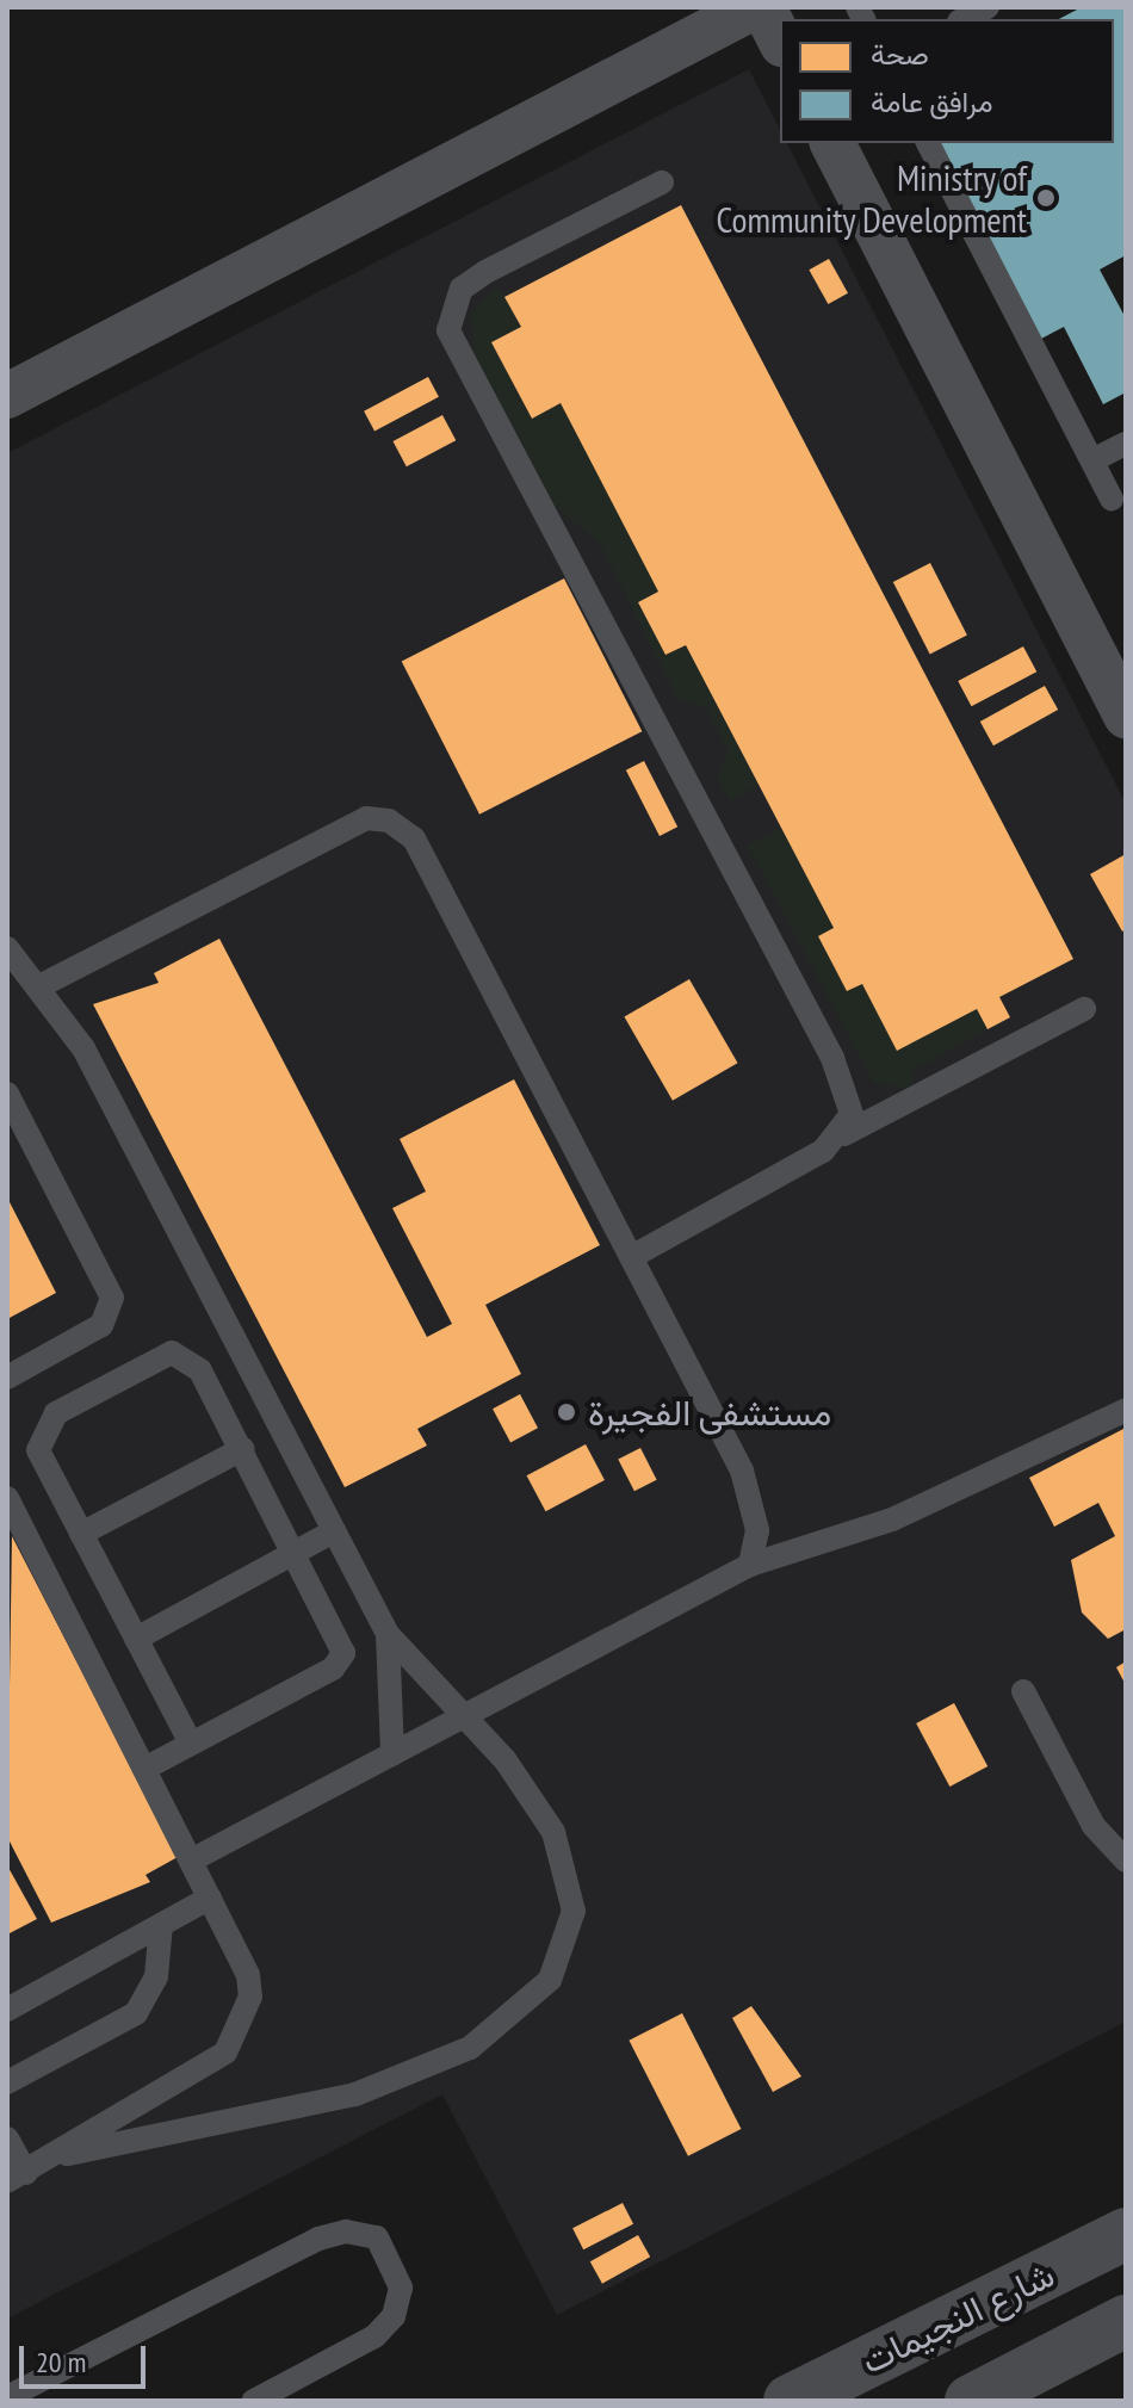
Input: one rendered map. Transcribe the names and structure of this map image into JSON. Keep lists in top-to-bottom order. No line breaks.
{"streets":{"main road":["شارع النجيمات"]},"places":["Ministry of Community Development","مستشفى الفجيرة"],"legend":["صحة","مرافق عامة"],"scale_bar":"20 m"}
